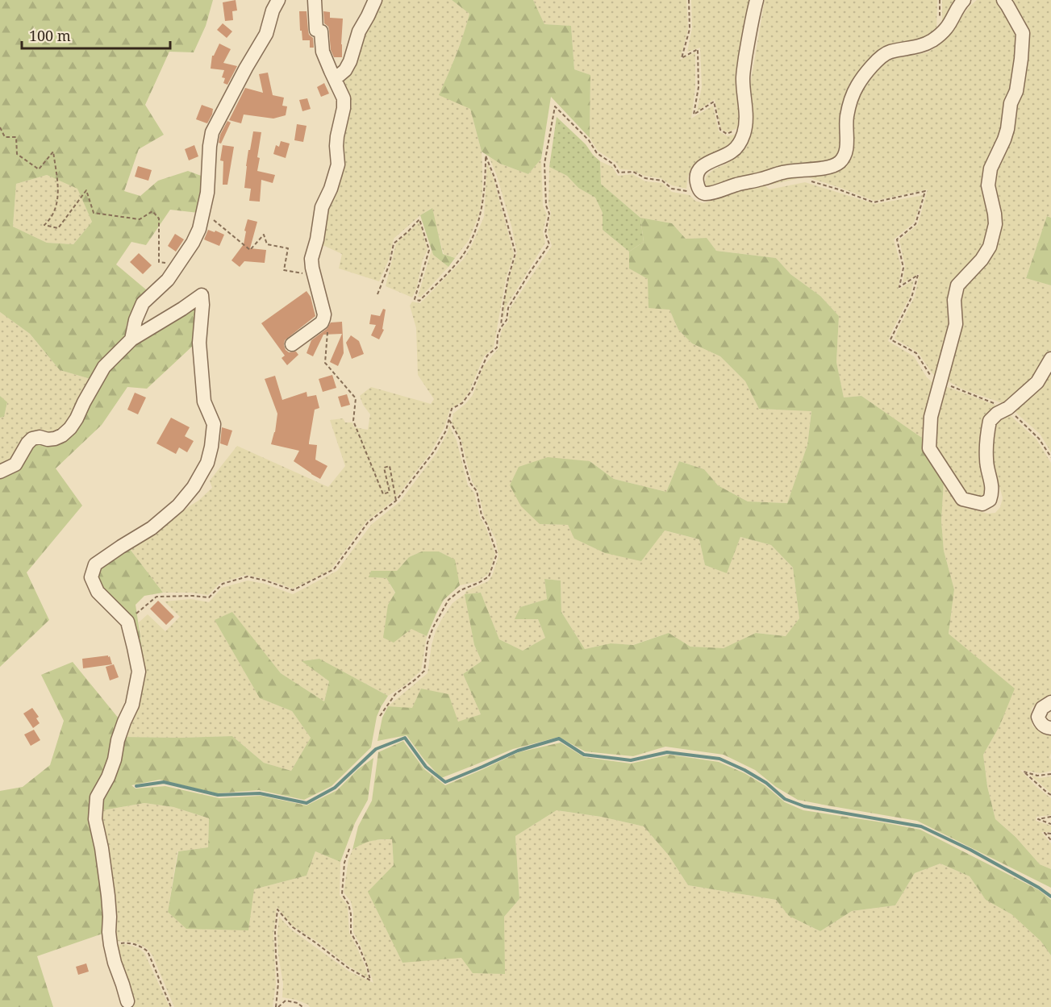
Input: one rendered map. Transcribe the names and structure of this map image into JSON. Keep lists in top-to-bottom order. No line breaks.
{"scale_bar":"100 m"}
